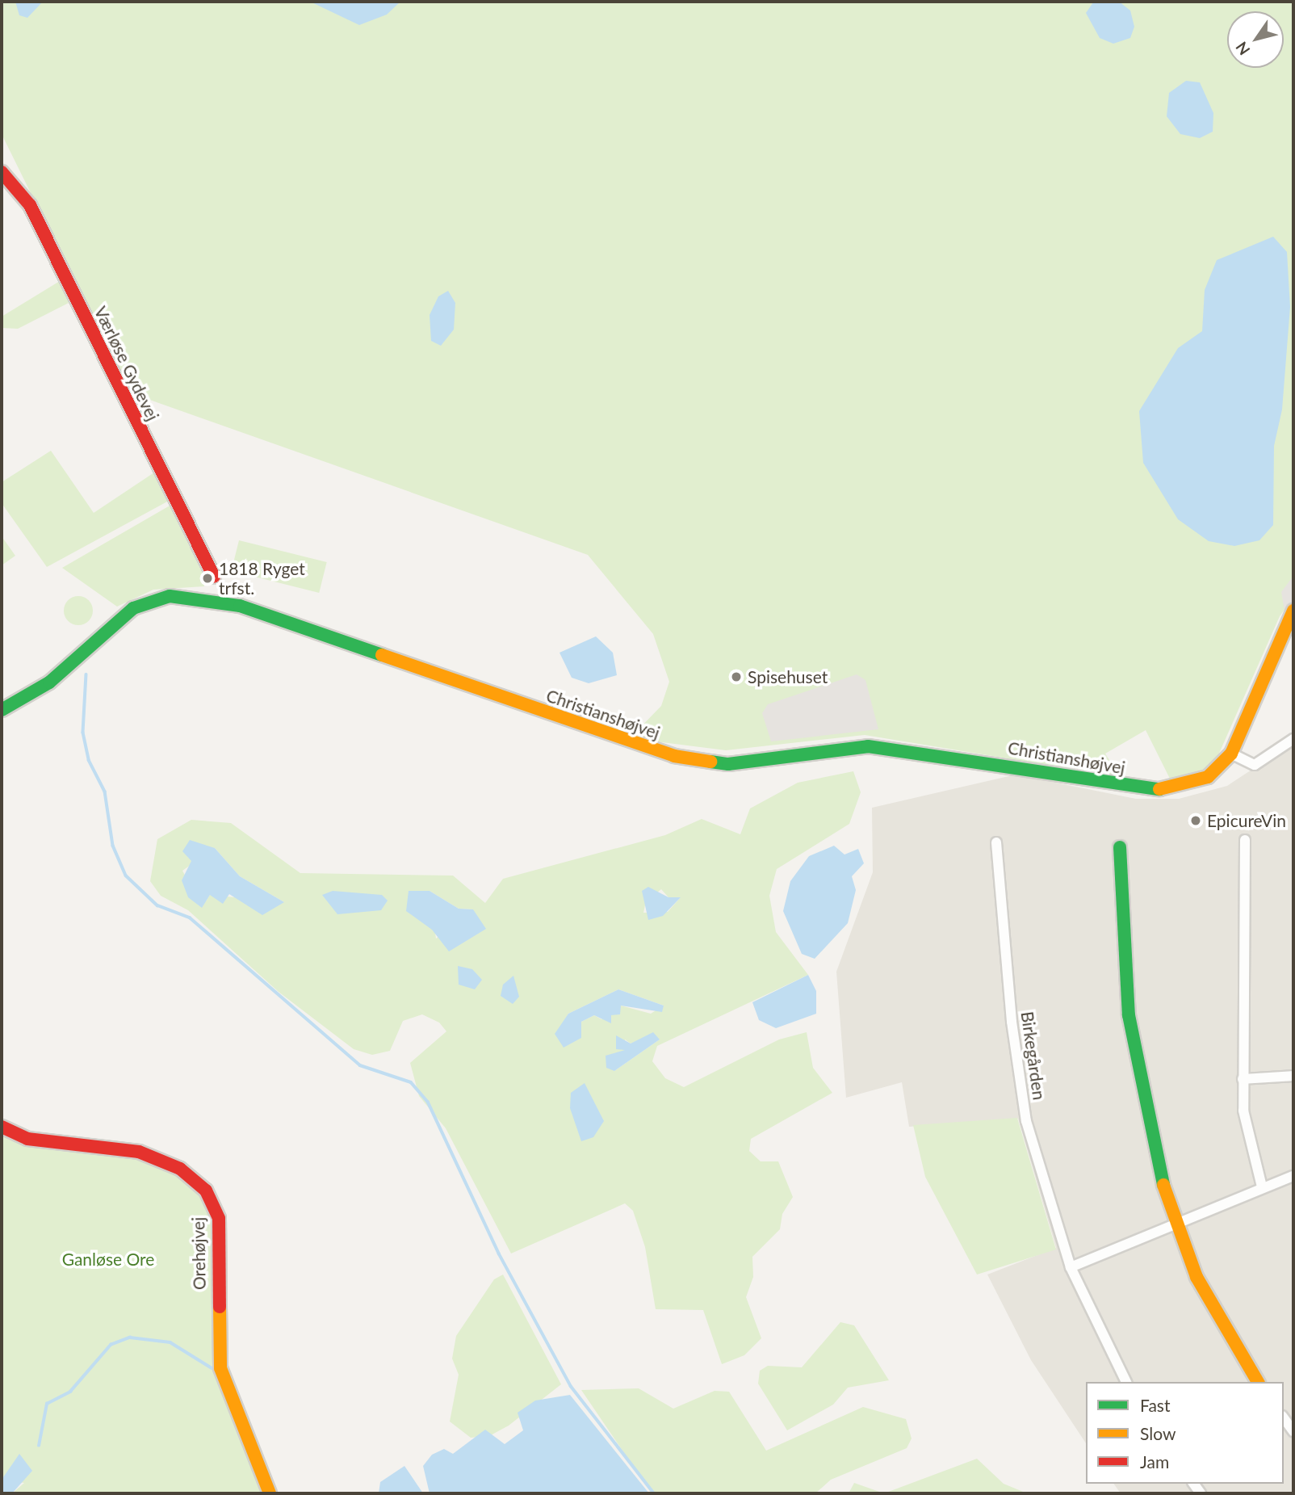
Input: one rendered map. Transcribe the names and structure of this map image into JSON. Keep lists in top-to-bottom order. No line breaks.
{"streets":{"street":["Værløse Gydevej","Christianshøjvej","Birkegården","Orehøjvej"]},"parks":["Ganløse Ore"],"places":["1818 Ryget trfst.","Spisehuset","EpicureVin"],"legend":["Fast","Slow","Jam"],"north":"bottom left"}
